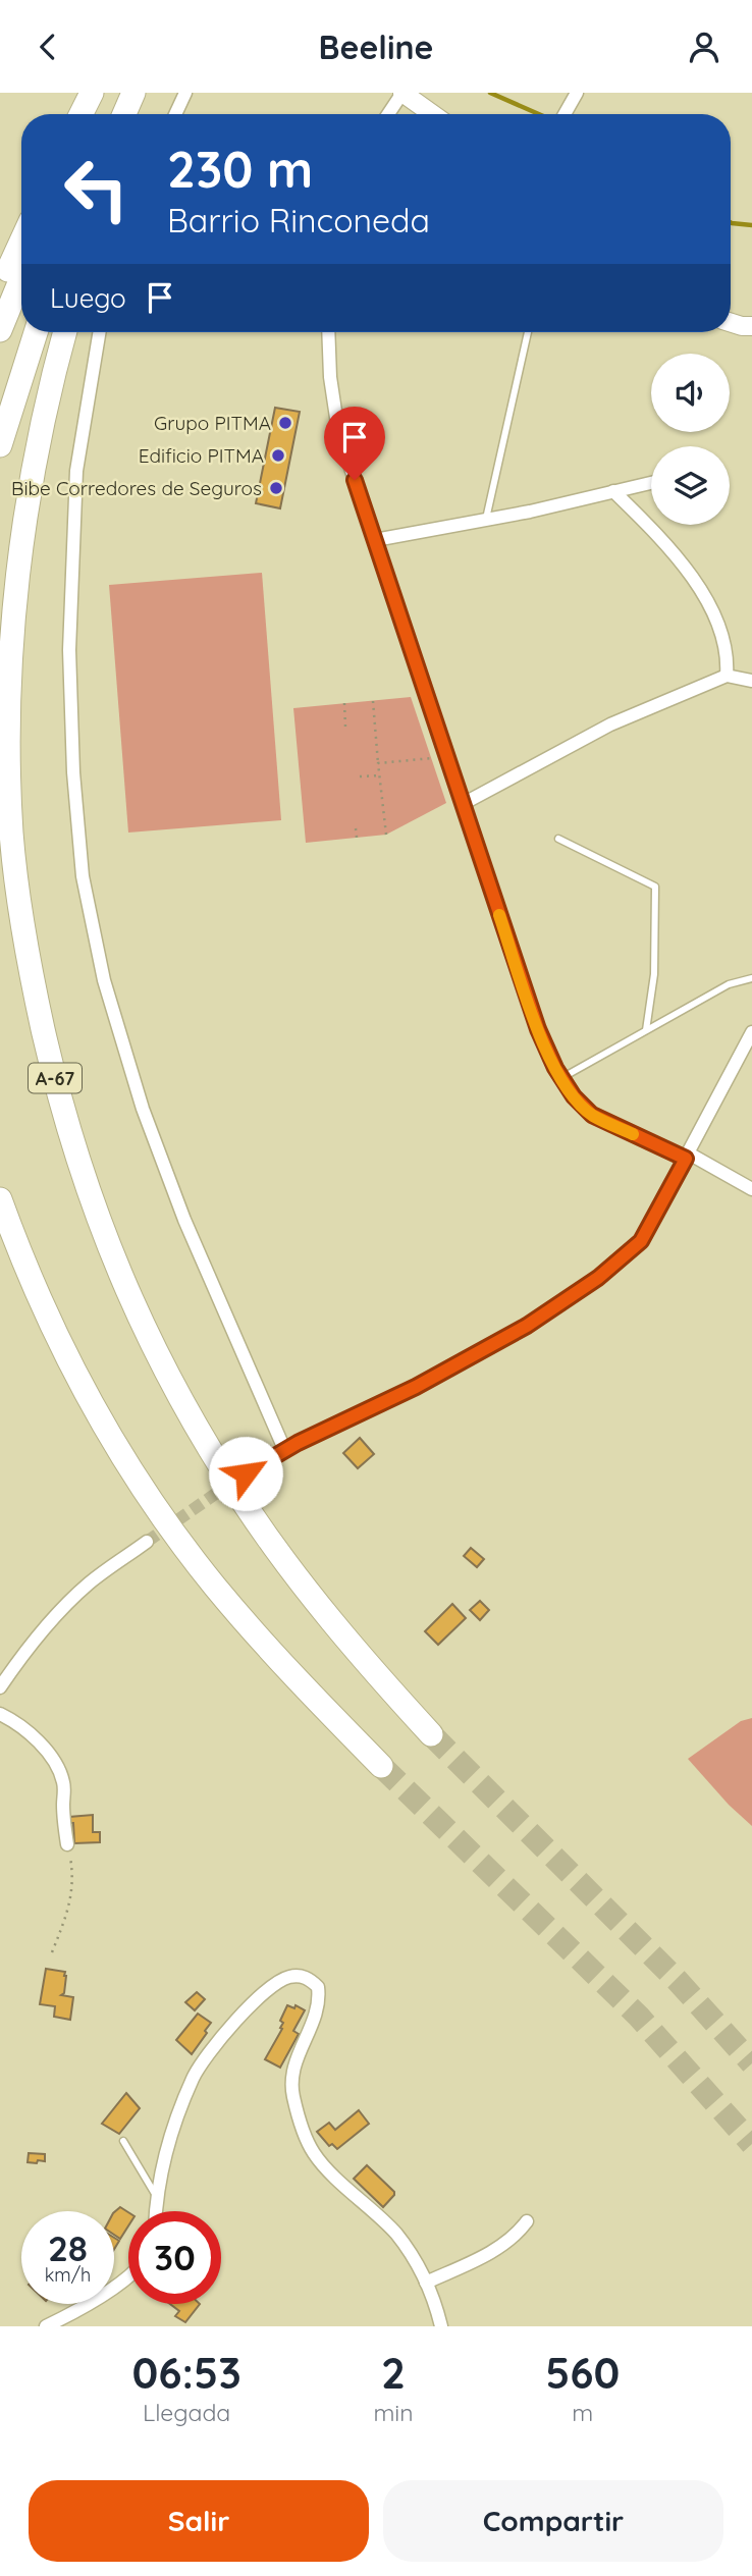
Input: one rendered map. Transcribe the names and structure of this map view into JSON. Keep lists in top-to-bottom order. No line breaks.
{"streets":{"highway":["A-67"]},"places":["Grupo PITMA","Edificio PITMA","Bibe Corredores de Seguros"],"page":{"header":"Beeline","turn":["230 m","Barrio Rinconeda"],"then":"Luego","speed":"28 km/h","limit":"30","eta":["06:53","Llegada","2","min","560","m"],"buttons":["Salir","Compartir"]}}
